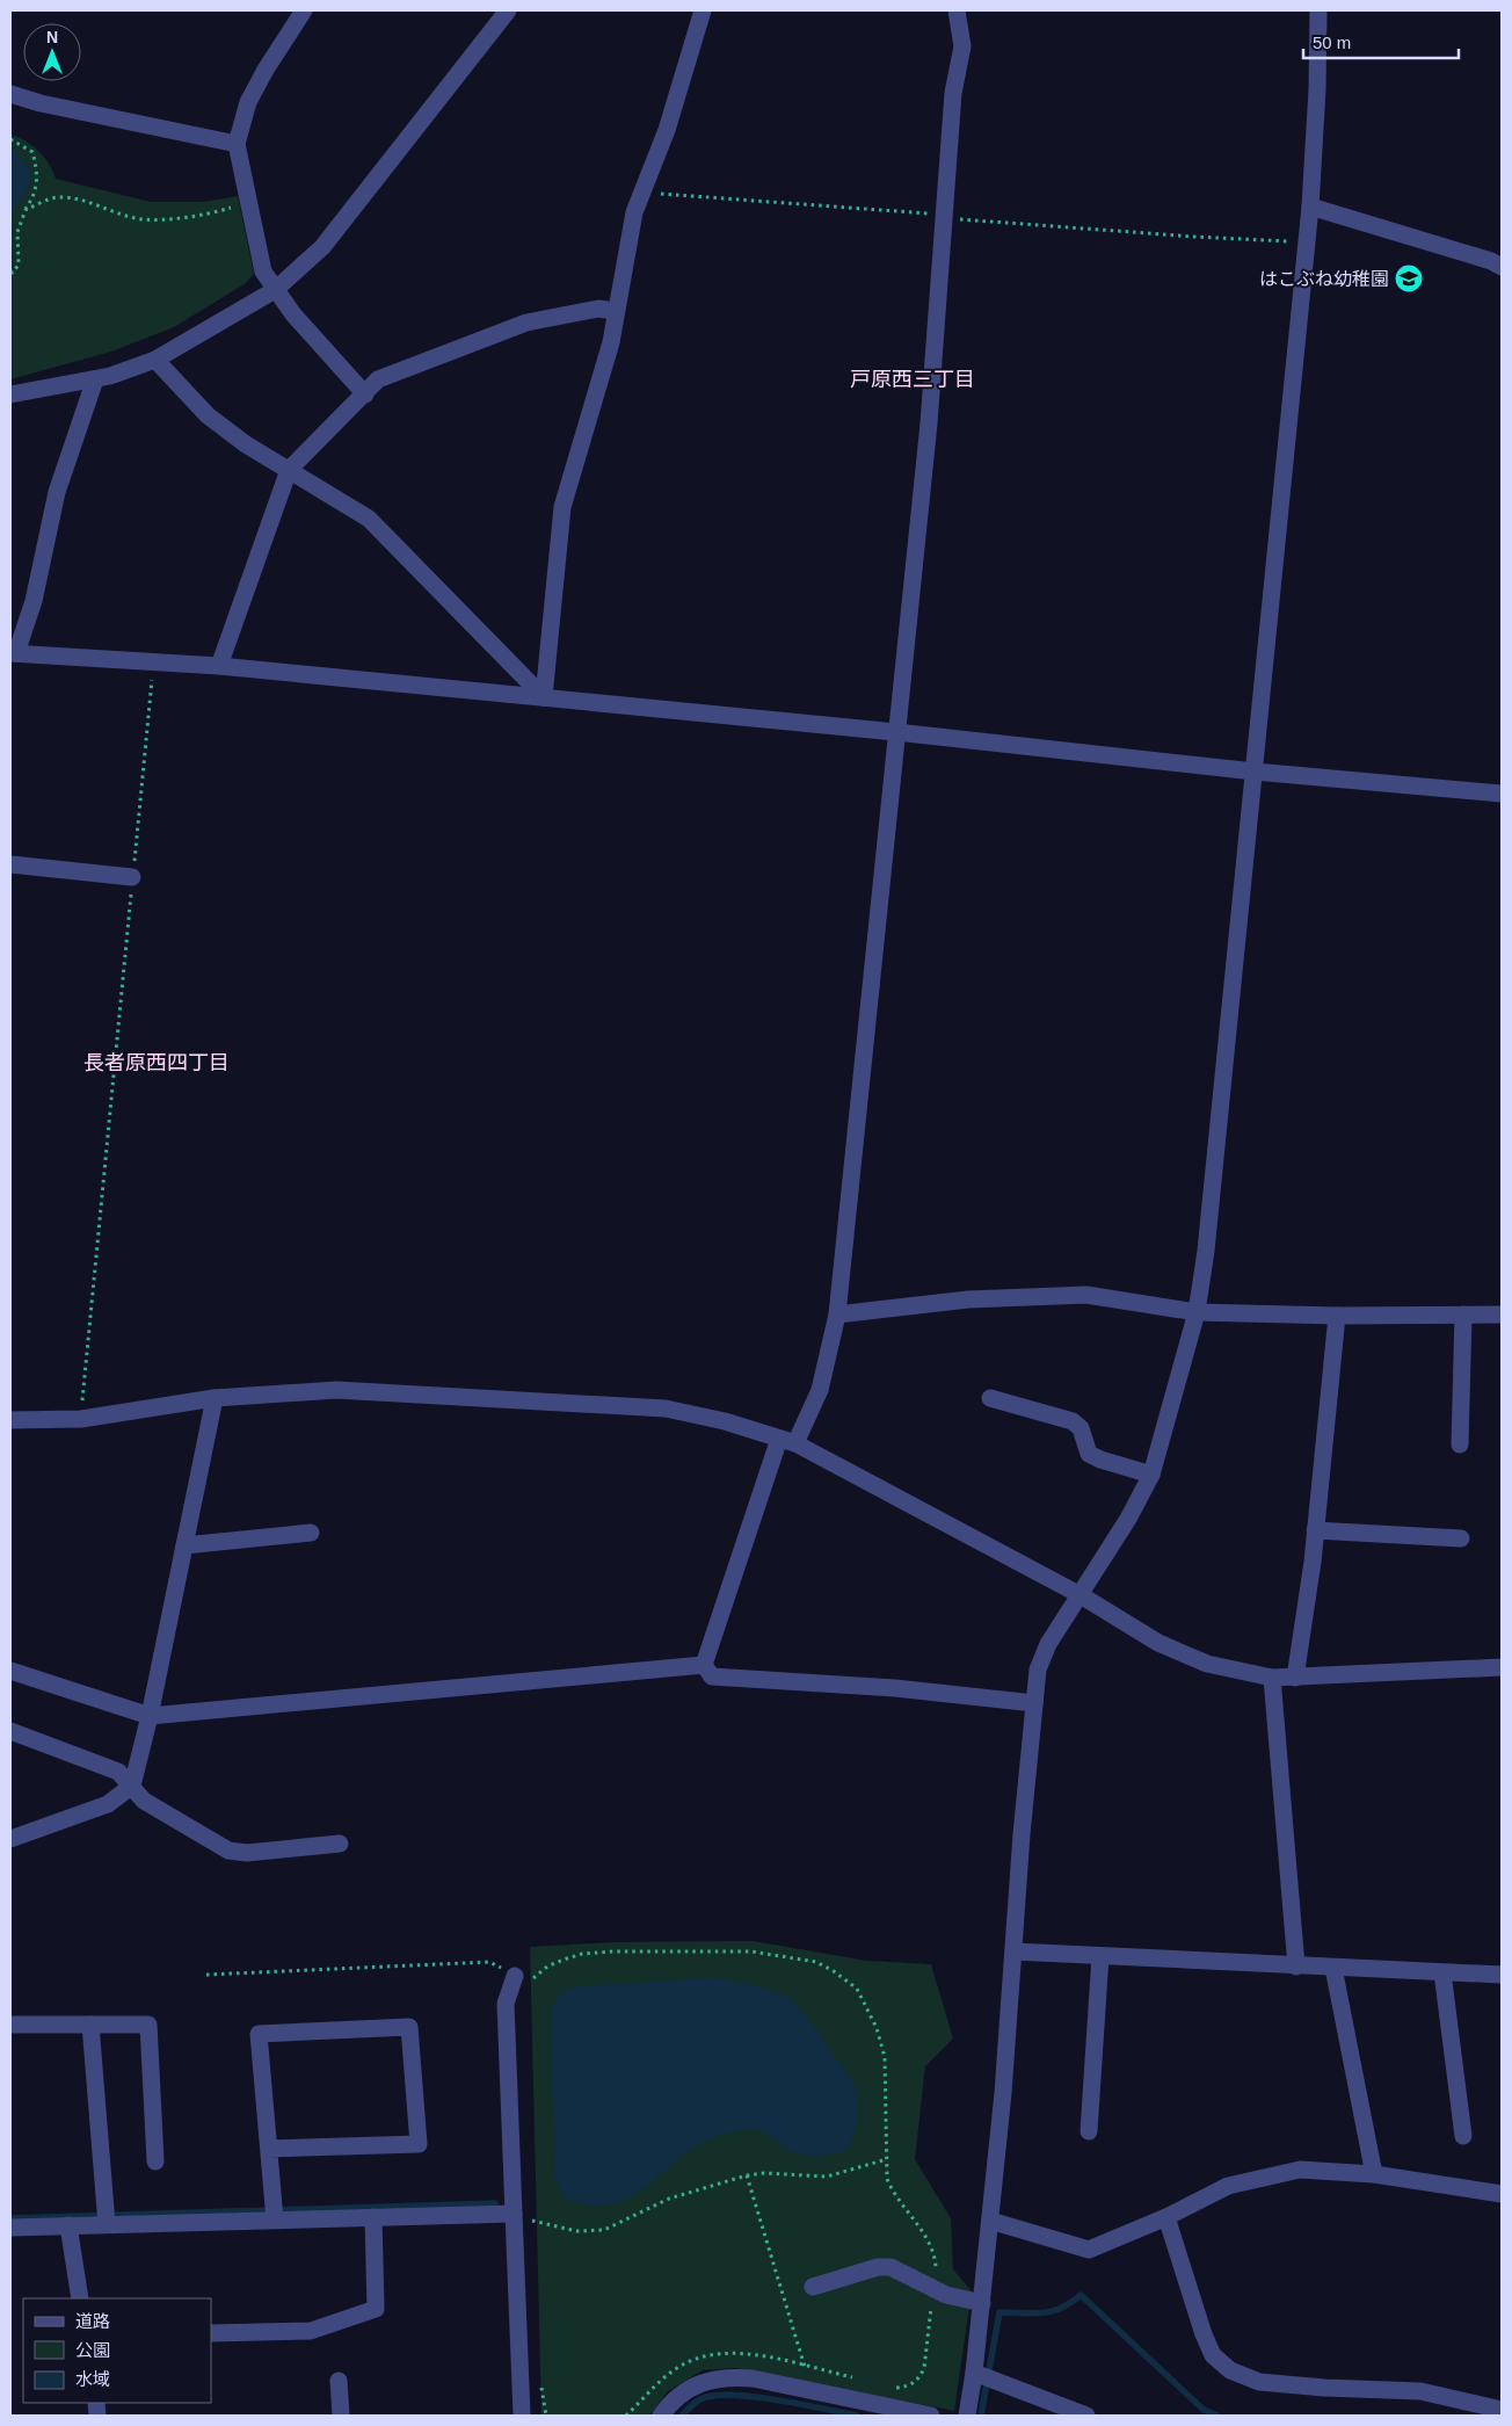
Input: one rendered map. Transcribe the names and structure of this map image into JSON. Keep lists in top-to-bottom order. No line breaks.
{"districts":["戸原西三丁目","長者原西四丁目"],"places":{"school or university":["はこぶね幼稚園"]},"legend":["道路","公園","水域"],"scale_bar":"50 m","north":"top"}
